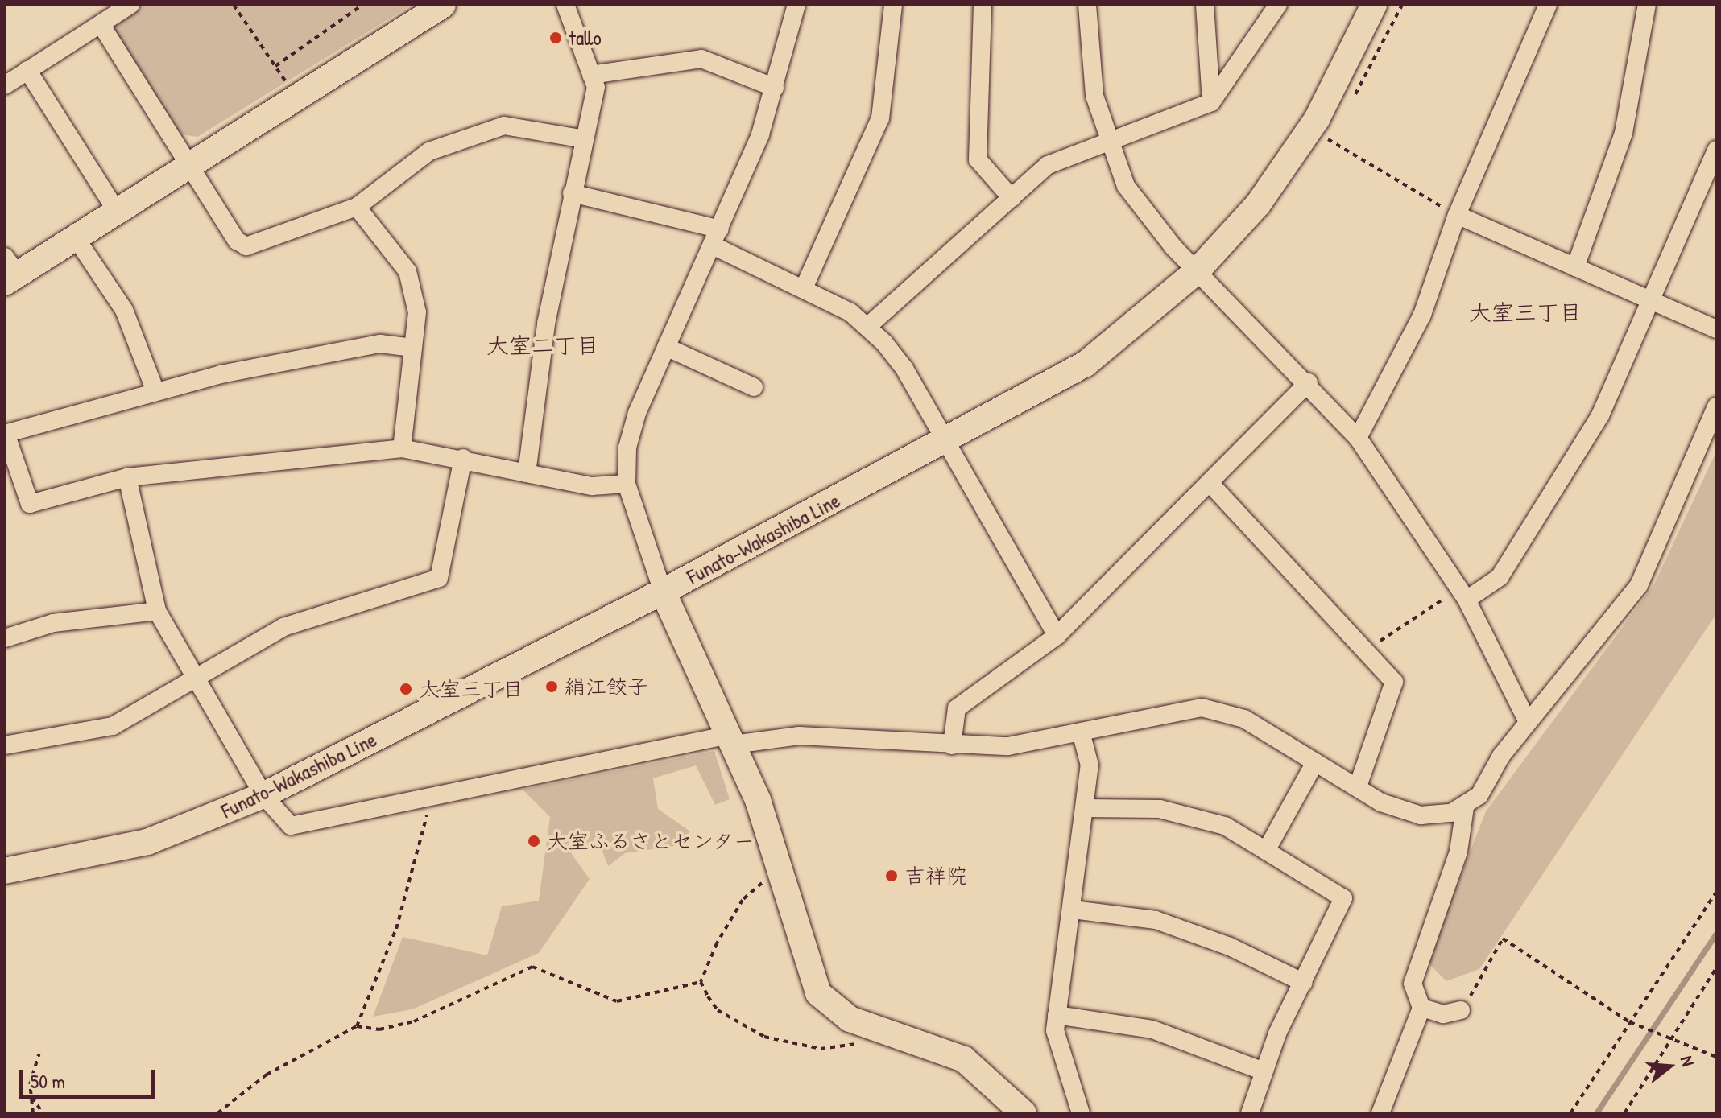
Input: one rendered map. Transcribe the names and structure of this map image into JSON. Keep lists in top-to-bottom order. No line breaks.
{"streets":{"street":["Funato-Wakashiba Line"]},"districts":["大室三丁目","大室二丁目"],"places":["tallo","絹江餃子","大室三丁目","大室ふるさとセンター","吉祥院"],"scale_bar":"50 m","north":"right"}
